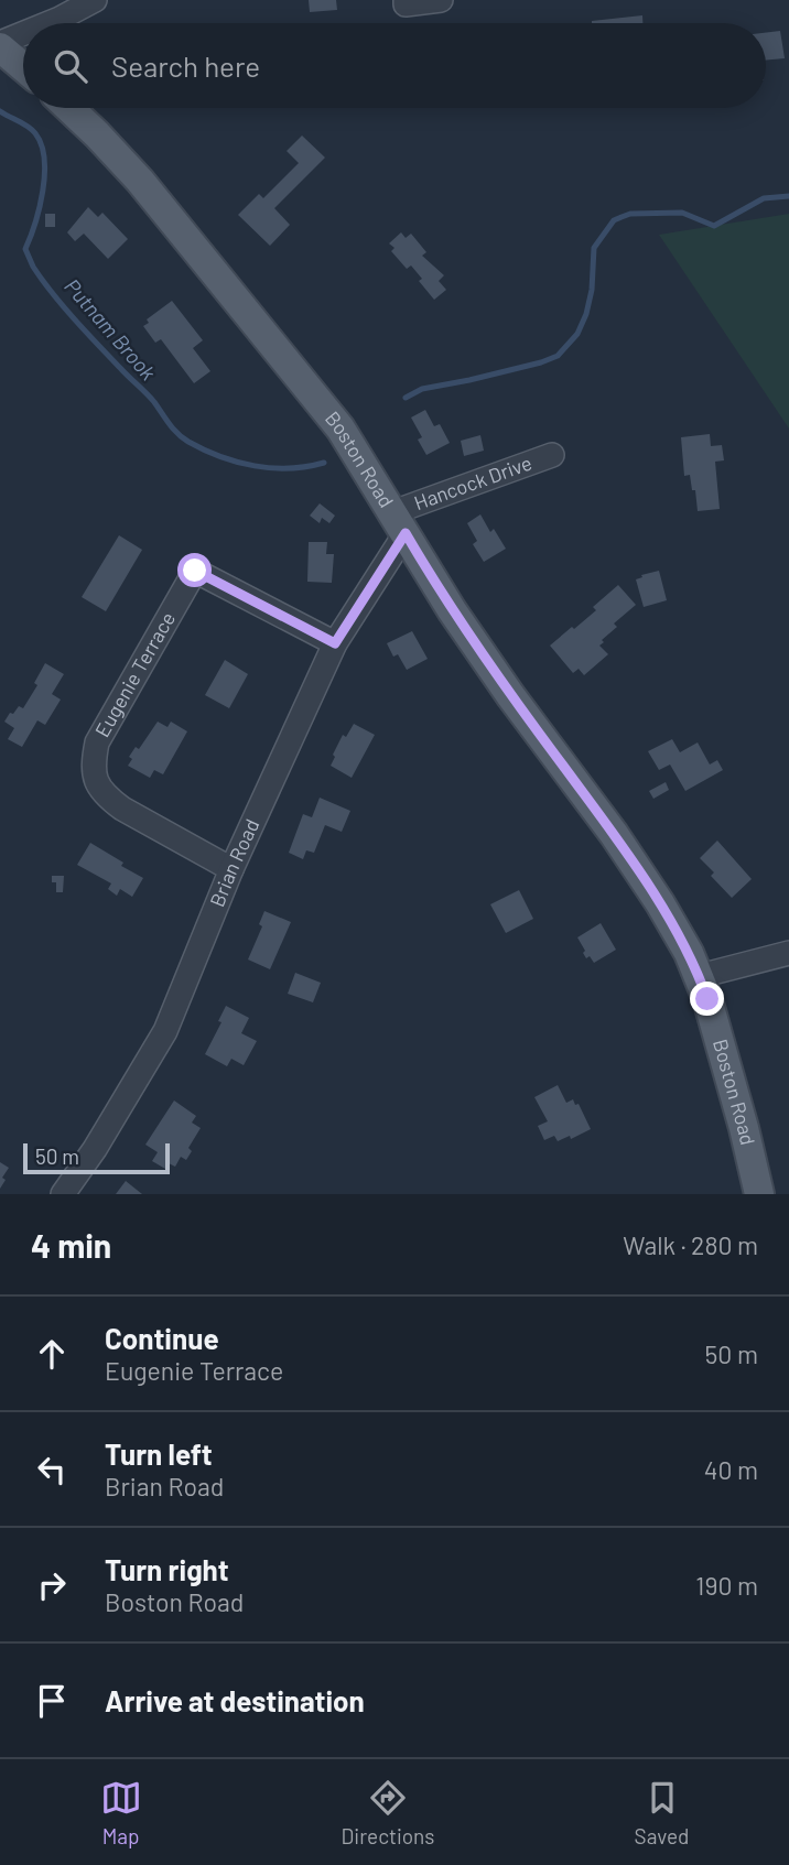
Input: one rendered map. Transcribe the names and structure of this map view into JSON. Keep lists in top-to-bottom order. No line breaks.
{"streets":{"main road":["Boston Road"],"street":["Hancock Drive","Eugenie Terrace","Brian Road"]},"crossings":[["Boston Road","Hancock Drive"],["Boston Road","Brian Road"],["Hancock Drive","Brian Road"],["Eugenie Terrace","Brian Road"]],"water":["Putnam Brook"],"scale_bar":"50 m","page":{"search":"Search here","scale":"50 m","heading":["4 min","Walk · 280 m"],"list":[["Continue","Eugenie Terrace","50 m"],["Turn left","Brian Road","40 m"],["Turn right","Boston Road","190 m"],"Arrive at destination"],"nav":["Map","Directions","Saved"]}}
